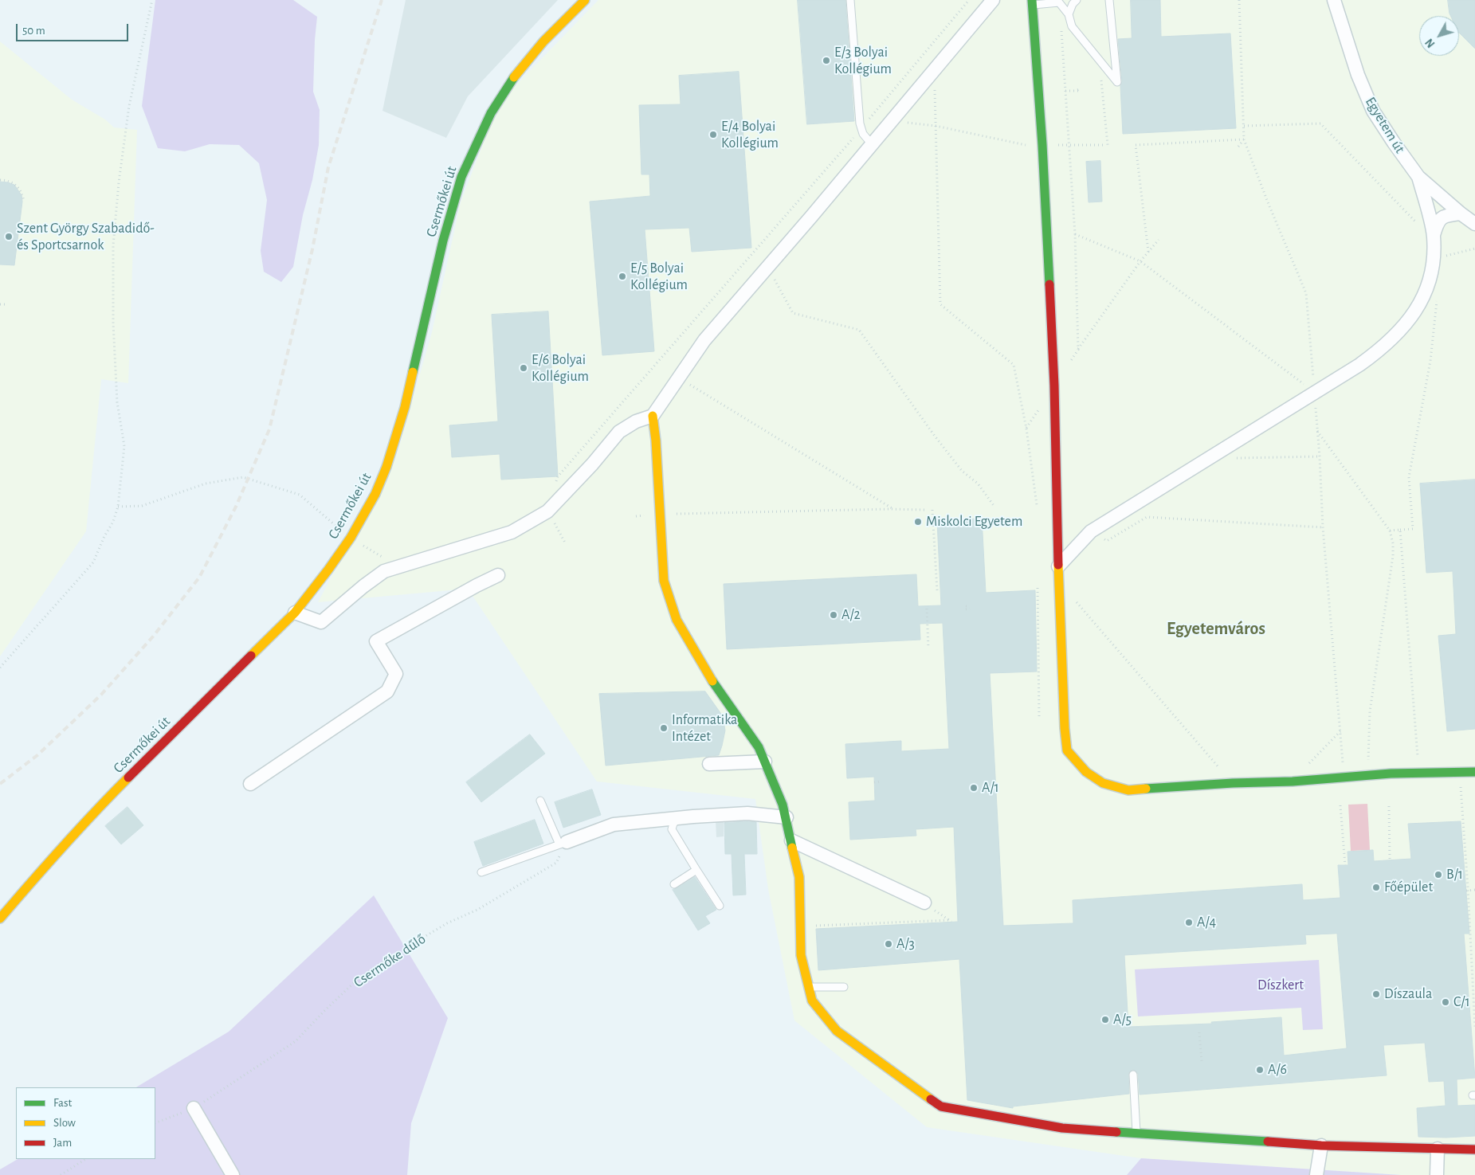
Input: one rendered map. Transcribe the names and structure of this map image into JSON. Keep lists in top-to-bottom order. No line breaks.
{"streets":{"street":["Egyetem út","Csermőkei út"],"path":["Csermőke dűlő"]},"districts":["Egyetemváros"],"parks":["Díszkert"],"places":["E/3 Bolyai Kollégium","E/4 Bolyai Kollégium","Szent György Szabadidő- és Sportcsarnok","E/5 Bolyai Kollégium","E/6 Bolyai Kollégium","Miskolci Egyetem","A/2","Informatika Intézet","A/1","B/1","Főépület","A/4","A/3","Díszaula","C/1","A/5","A/6"],"legend":["Fast","Slow","Jam"],"scale_bar":"50 m","north":"bottom left"}
